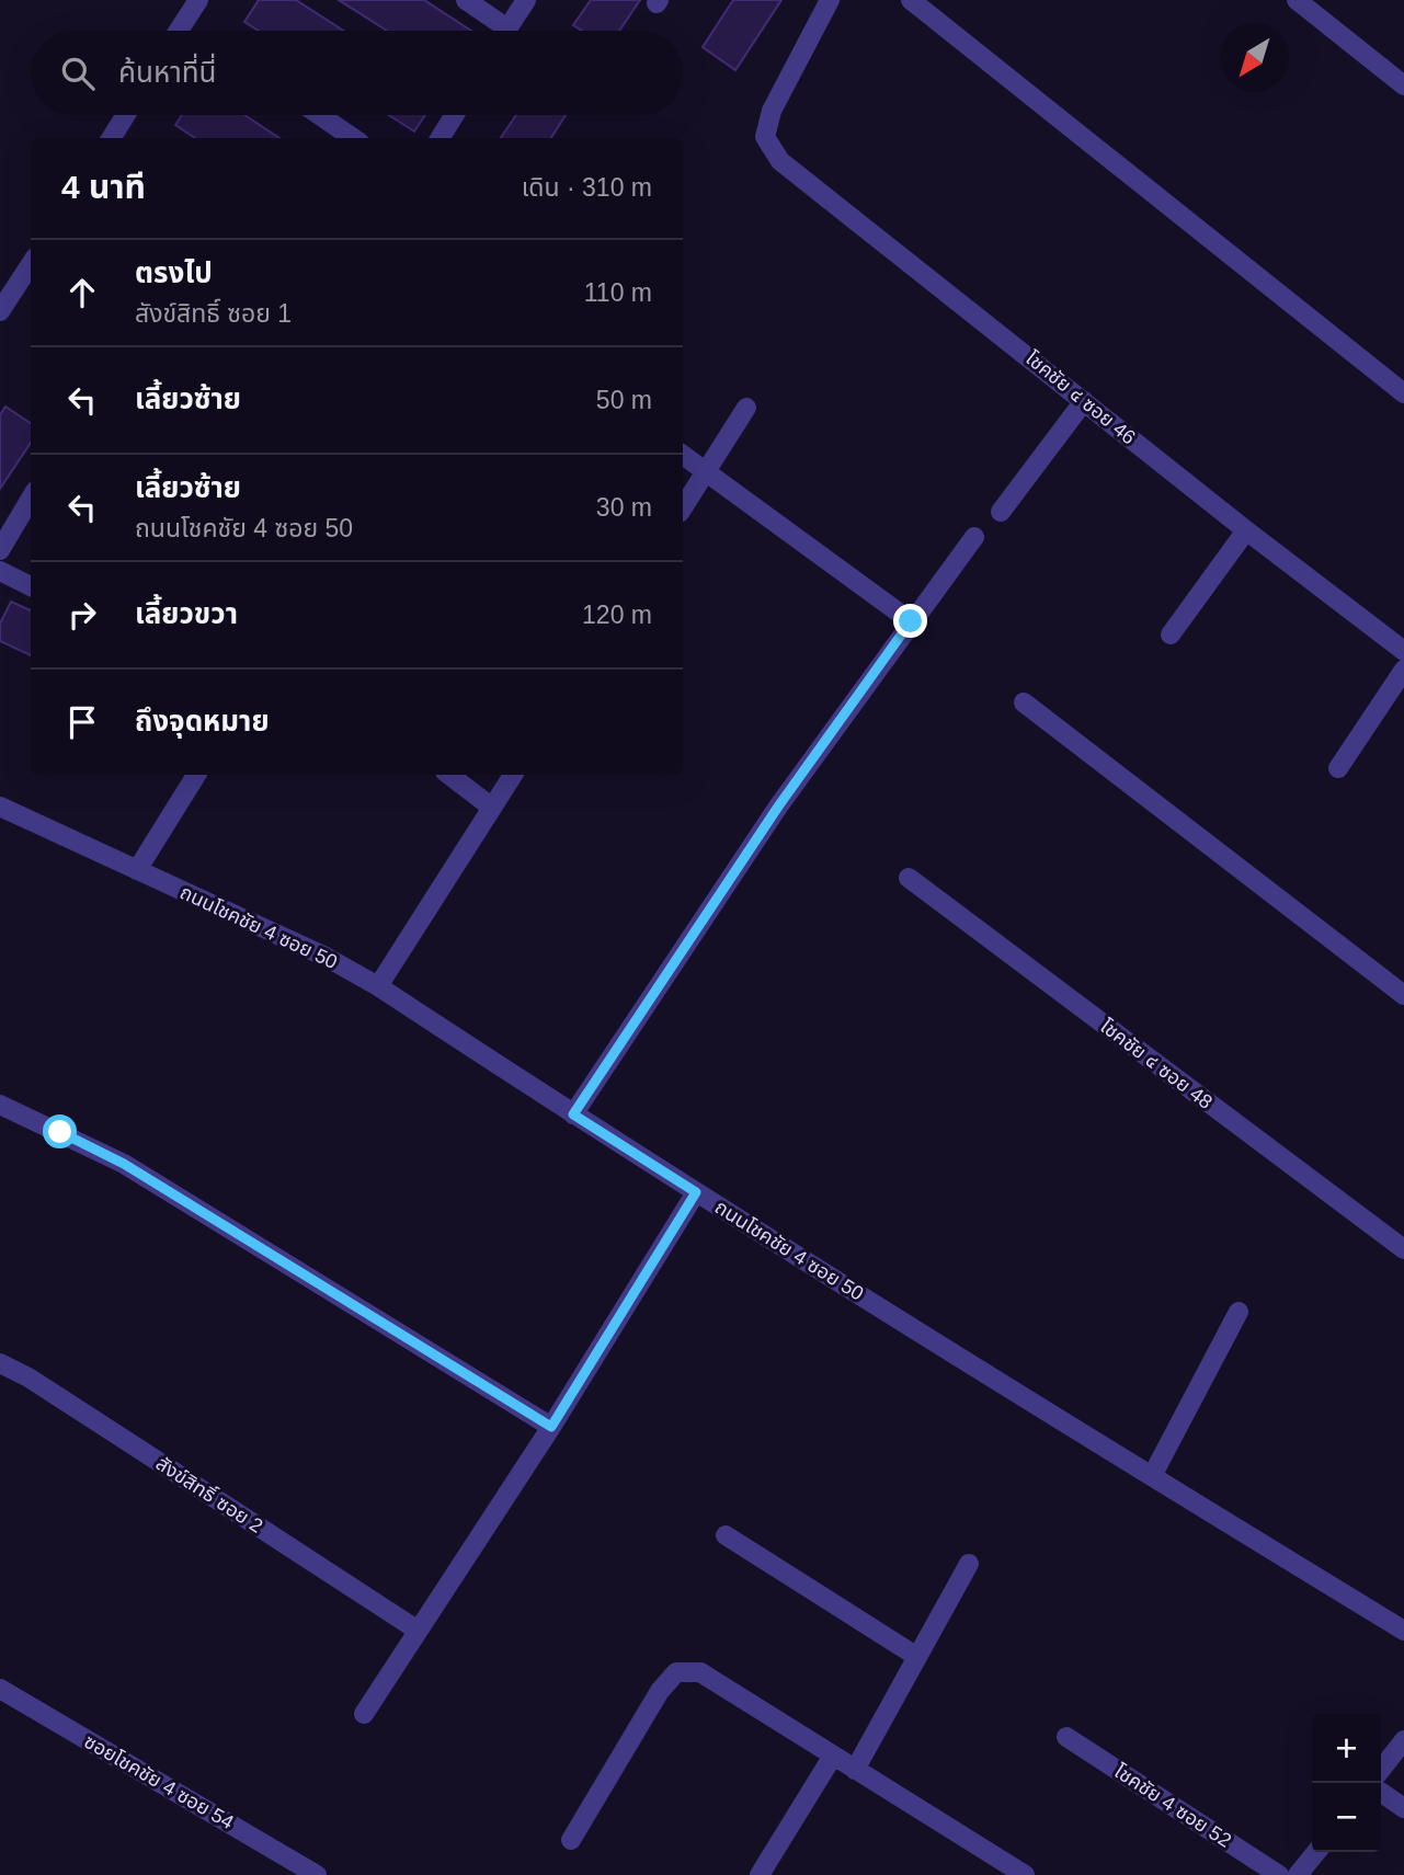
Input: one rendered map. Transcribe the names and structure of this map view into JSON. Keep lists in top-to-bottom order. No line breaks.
{"streets":{"street":["โชคชัย ๔ ซอย 46","ถนนโชคชัย 4 ซอย 50","โชคชัย ๔ ซอย 48","สังข์สิทธิ์ ซอย 2","ซอยโชคชัย 4 ซอย 54","โชคชัย 4 ซอย 52"]},"north":"bottom left","page":{"search":"ค้นหาที่นี่","heading":["4 นาที","เดิน · 310 m"],"list":[["ตรงไป","สังข์สิทธิ์ ซอย 1","110 m"],["เลี้ยวซ้าย","50 m"],["เลี้ยวซ้าย","ถนนโชคชัย 4 ซอย 50","30 m"],["เลี้ยวขวา","120 m"],"ถึงจุดหมาย"],"map_buttons":["+","−"]}}
